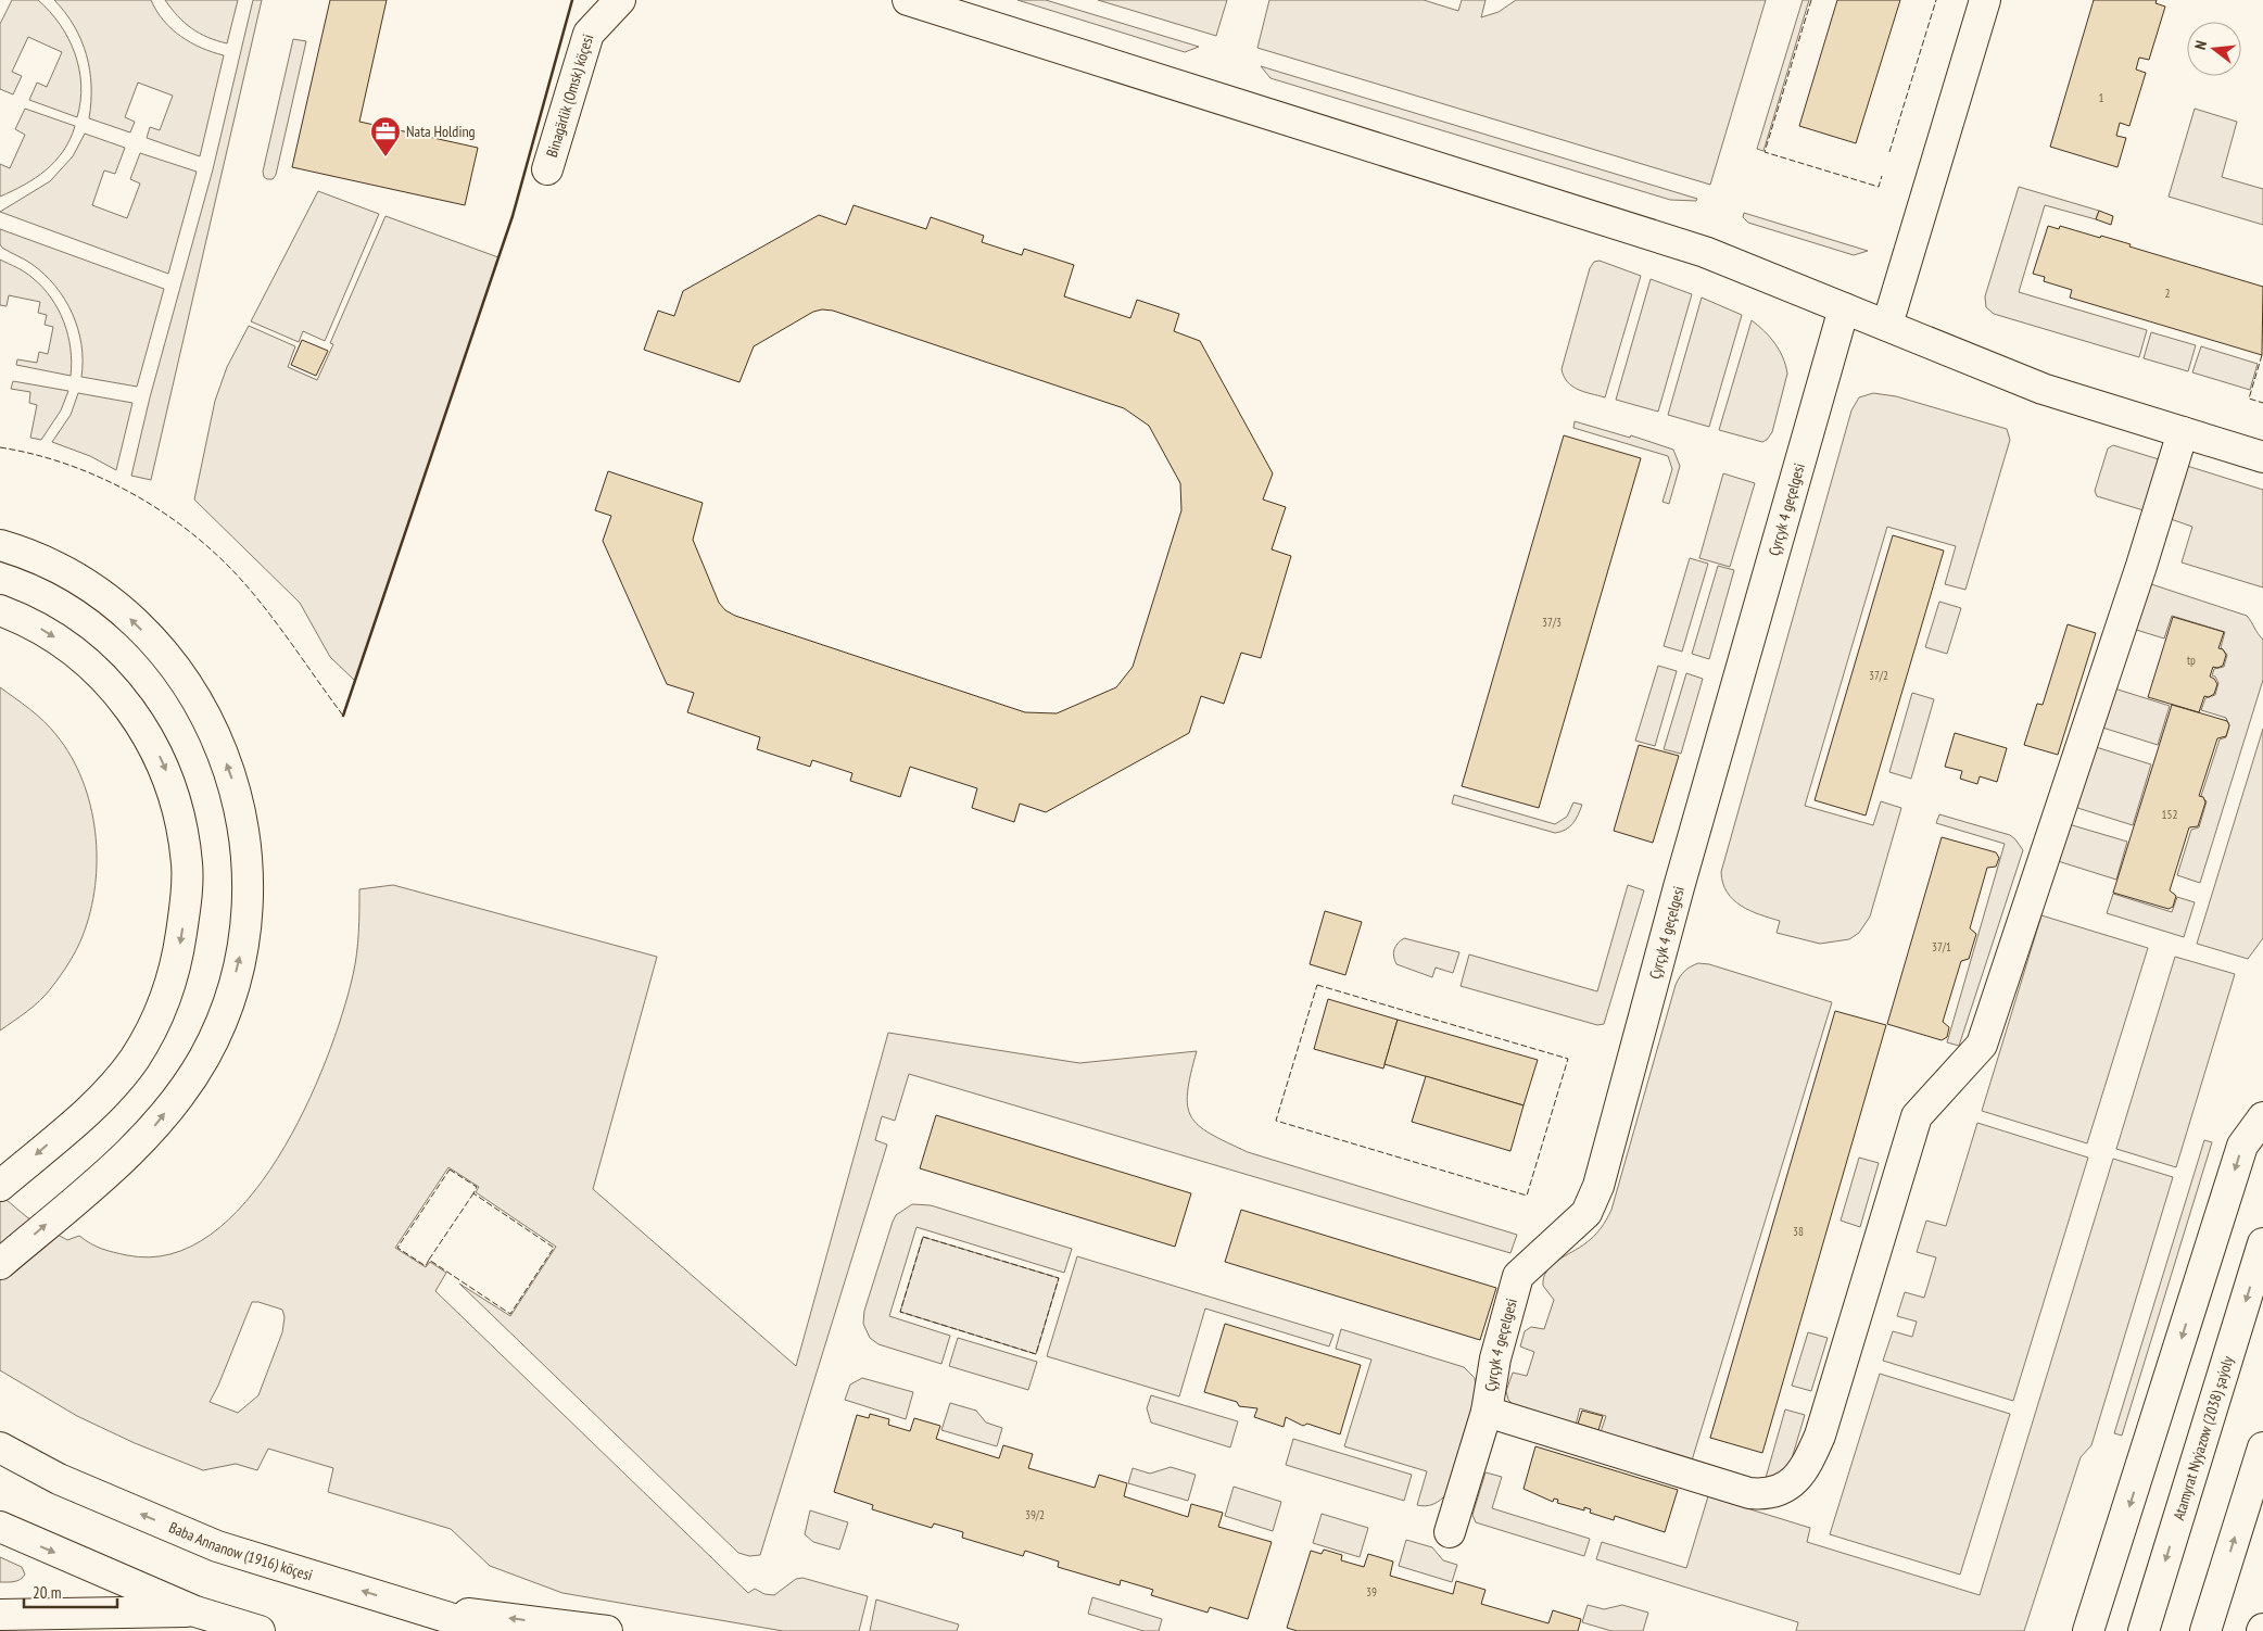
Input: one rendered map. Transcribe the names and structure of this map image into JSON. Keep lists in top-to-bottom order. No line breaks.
{"streets":{"street":["Binagärlik (Omsk) köçesi","Çyrçyk 4 geçelgesi","Atamyrat Nyýazow (2038) şaýoly","Baba Annanow (1916) köçesi"]},"places":{"office":["Nata Holding"]},"house_numbers":["1","2","37/3","tp","37/2","152","37/1","38","39/2","39"],"scale_bar":"20 m","north":"left"}
